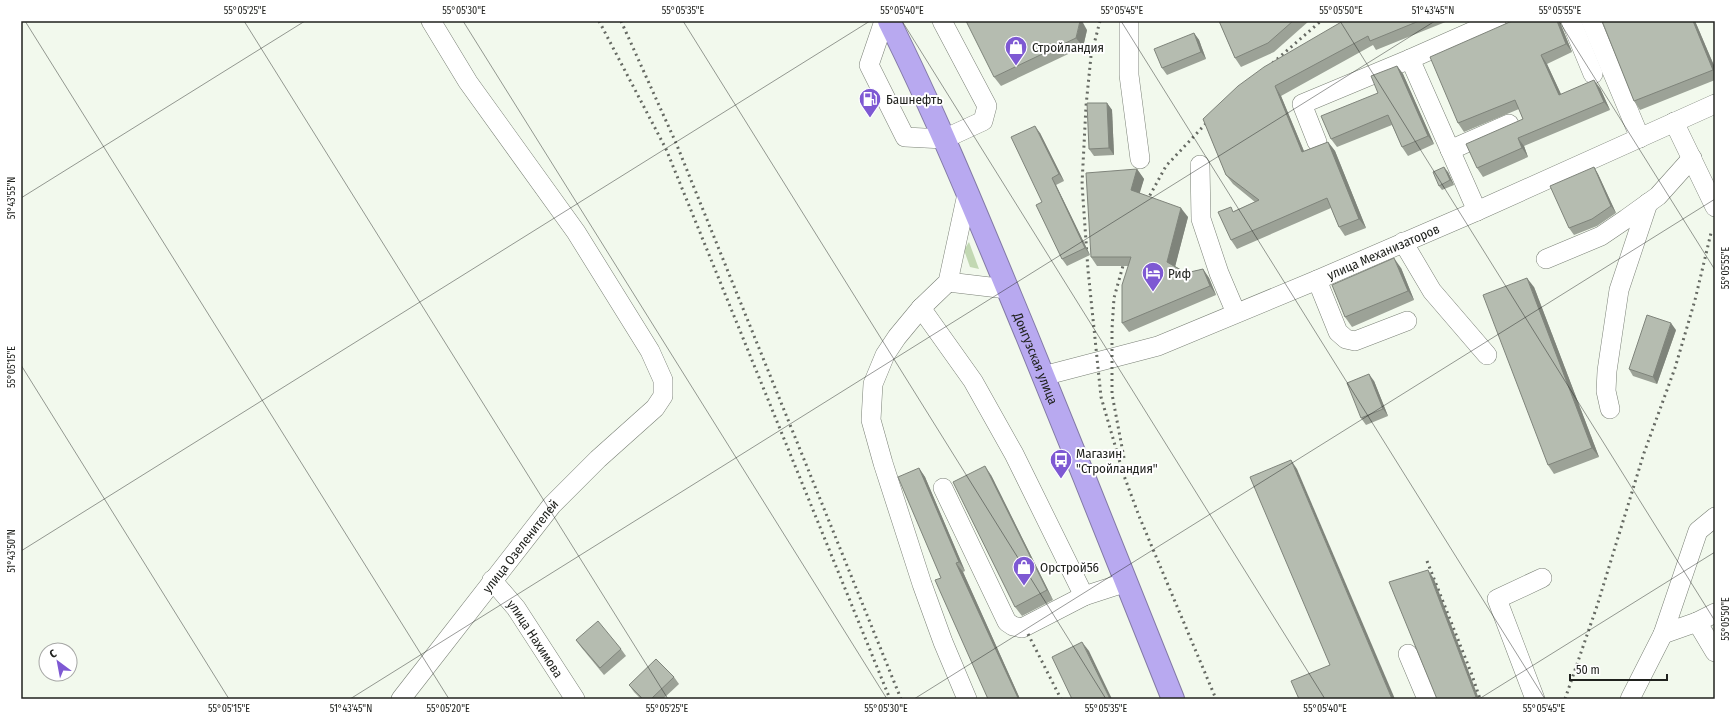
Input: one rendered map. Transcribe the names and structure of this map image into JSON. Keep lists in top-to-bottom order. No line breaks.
{"streets":{"highway":["Донгузская улица"],"street":["улица Механизаторов","улица Озеленителей","улица Нахимова"]},"crossings":[["улица Механизаторов","Донгузская улица"],["улица Озеленителей","улица Нахимова"]],"places":{"shop":["Стройландия","Орстрой56"],"fuel station":["Башнефть"],"hotel":["Риф"],"bus stop":["Магазин \"Стройландия\""]},"scale_bar":"50 m","north":"top left","coordinates":["55°05'25\"E","55°05'30\"E","55°05'35\"E","55°05'40\"E","55°05'45\"E","55°05'50\"E","51°43'45\"N","55°05'55\"E","51°43'55\"N","55°05'15\"E","51°43'50\"N","55°05'20\"E"]}
